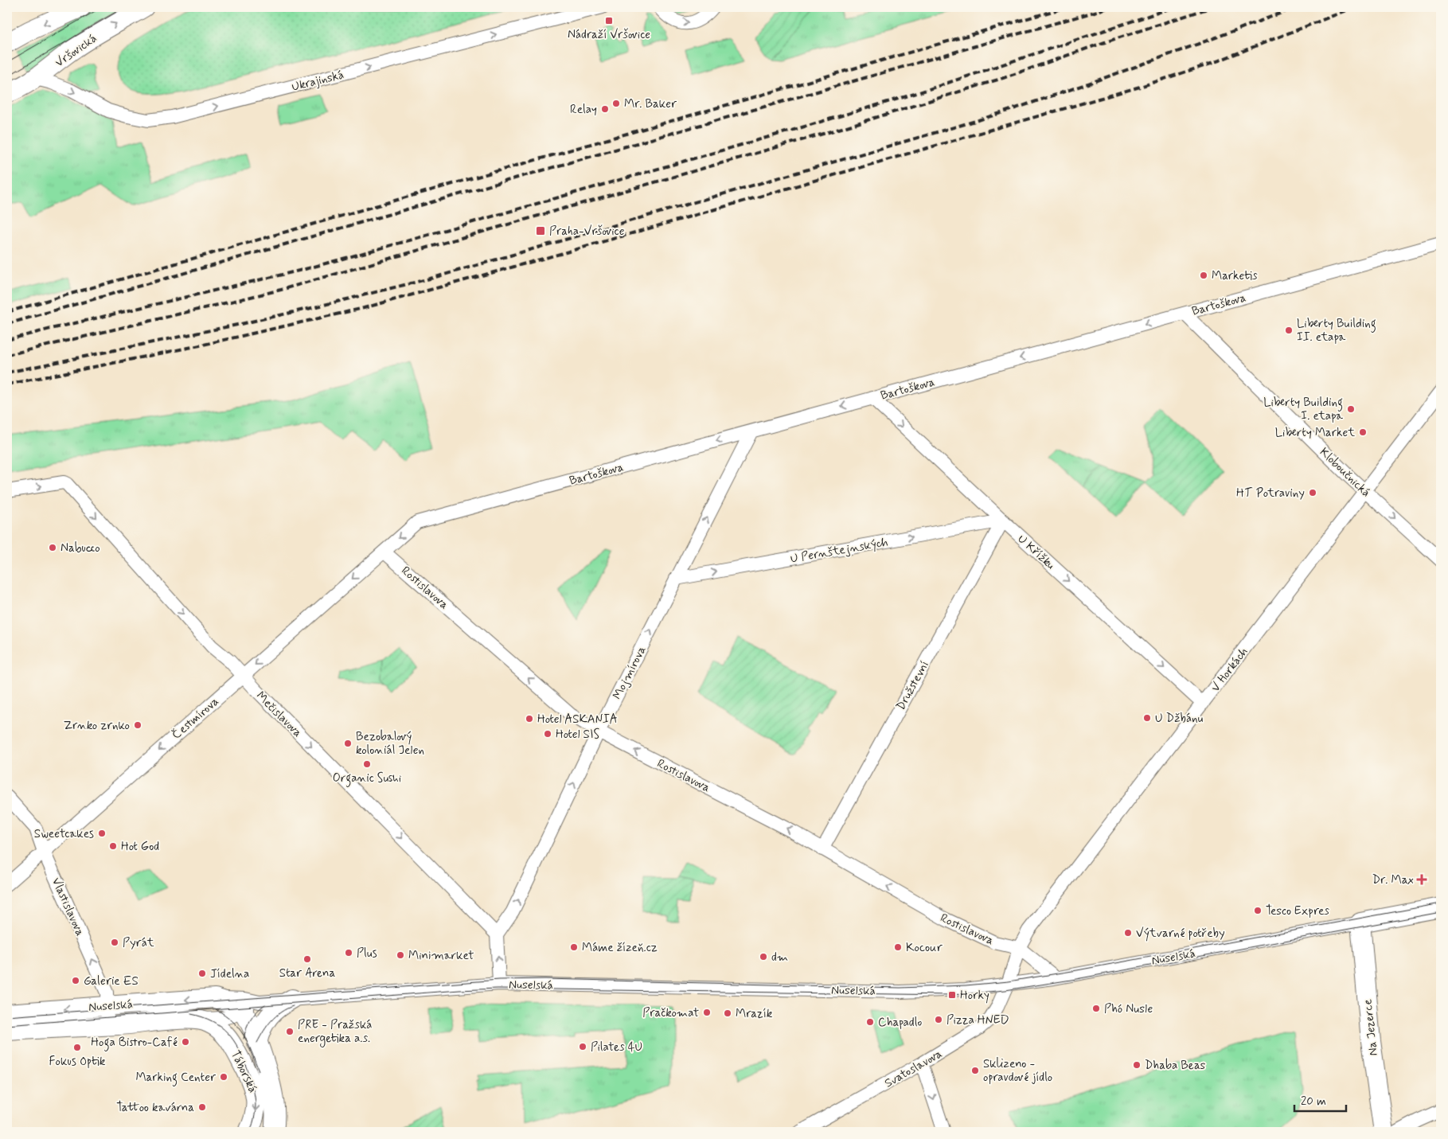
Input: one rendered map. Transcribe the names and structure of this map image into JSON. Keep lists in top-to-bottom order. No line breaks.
{"streets":{"street":["Vršovická","Ukrajinská","Bartoškova","Kloboučnická","U Pernštejnských","U Křížku","Rostislavova","V Horkách","Mojmírova","Družstevní","Mečislavova","Čestmírova","Vlastislavova","Nuselská","Na Jezerce","Svatoslavova","Táborská"]},"crossings":[["Vršovická","Ukrajinská"],["Bartoškova","Kloboučnická"],["Bartoškova","U Křížku"],["Bartoškova","Rostislavova"],["Bartoškova","Mojmírova"],["Bartoškova","Čestmírova"],["Kloboučnická","V Horkách"],["U Pernštejnských","U Křížku"],["U Pernštejnských","Mojmírova"],["U Pernštejnských","Družstevní"],["U Křížku","V Horkách"],["U Křížku","Družstevní"],["Rostislavova","V Horkách"],["Rostislavova","Mojmírova"],["Rostislavova","Družstevní"],["Rostislavova","Čestmírova"],["V Horkách","Nuselská"],["V Horkách","Svatoslavova"],["Mojmírova","Mečislavova"],["Mečislavova","Čestmírova"],["Čestmírova","Vlastislavova"],["Vlastislavova","Nuselská"],["Nuselská","Na Jezerce"],["Nuselská","Svatoslavova"],["Nuselská","Táborská"]],"one_way":["Ukrajinská","Bartoškova","U Pernštejnských","U Křížku","Rostislavova","Mojmírova","Mečislavova","Čestmírova","Vlastislavova"],"places":{"transit":["Nádraží Vršovice","Praha-Vršovice","Horky"],"other":["Mr. Baker","Relay","Marketis","Liberty Building II. etapa","Liberty Building I. etapa","Liberty Market","HT Potraviny","Nabucco","U Džbánu","Hotel ASKANIA","Zrnko zrnko","Hotel SIS","Bezobalový koloniál Jelen","Organic Sushi","Sweetcakes","Hot God","Tesco Expres","Výtvarné potřeby","Pyrát","Máme žízeň.cz","Kocour","Plus","Minimarket","dm","Star Arena","Jídelna","Galerie ES","Phó Nusle","Pračkomat","Mrazík","Pizza HNED","Chapadlo","PRE - Pražská energetika a.s.","Hoga Bistro-Café","Pilates 4U","Fokus Optik","Dhaba Beas","Sklizeno - opravdové jídlo","Marking Center","Tattoo kavárna"],"health":["Dr. Max"]},"scale_bar":"20 m"}
